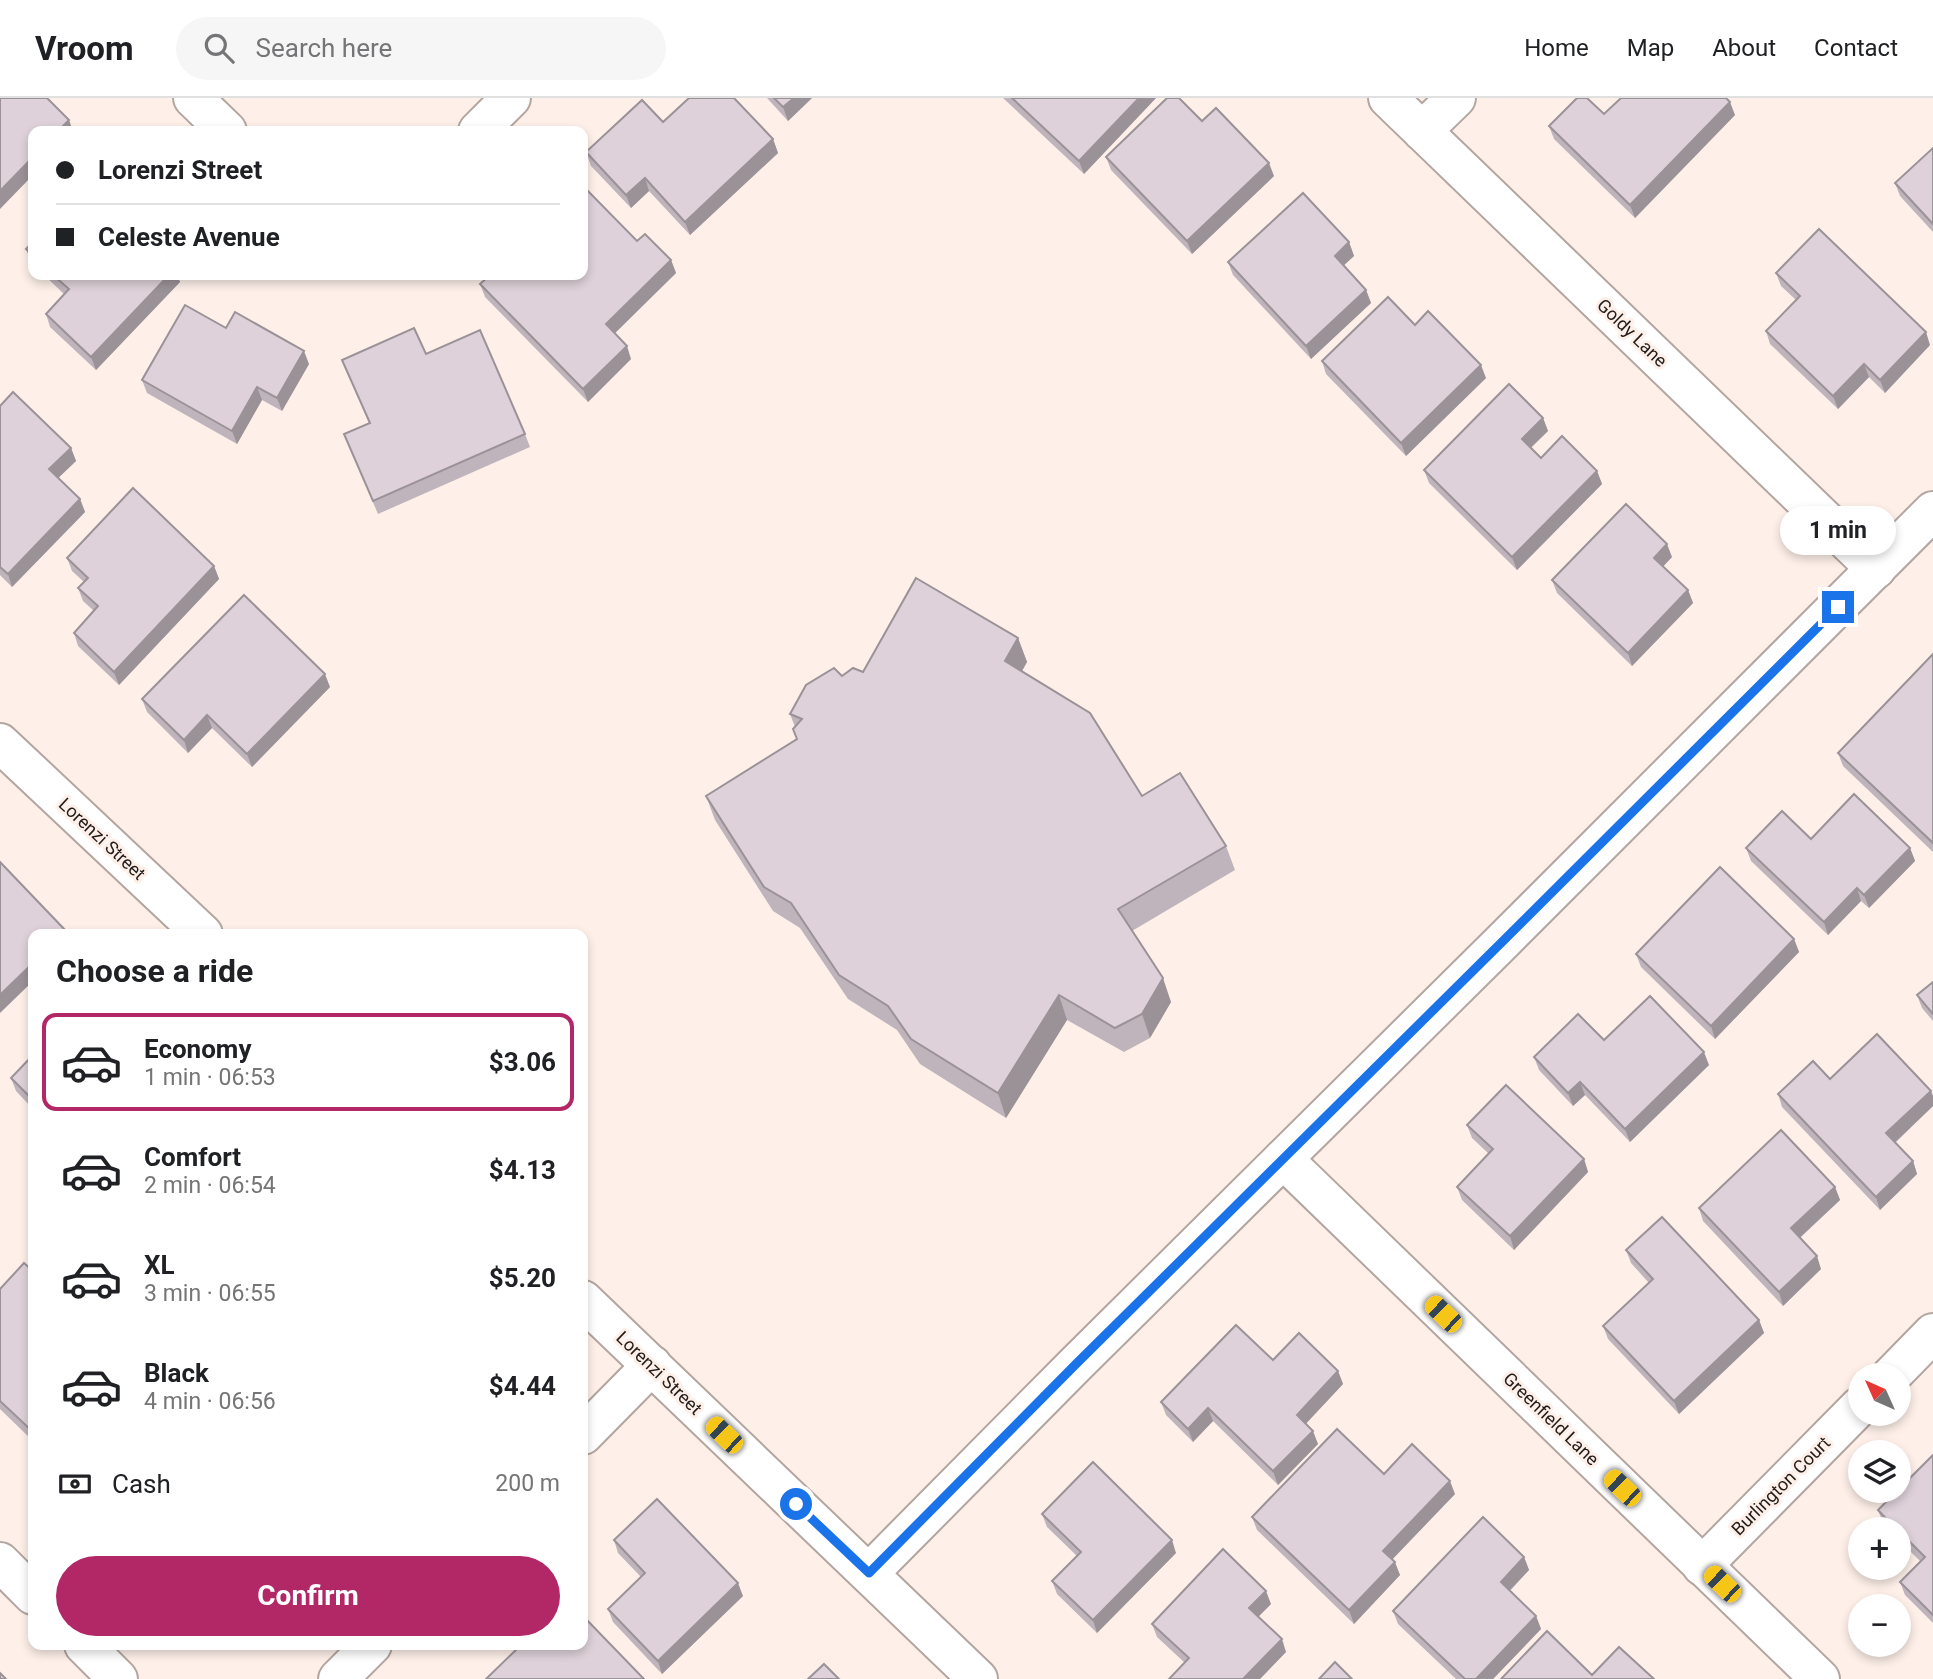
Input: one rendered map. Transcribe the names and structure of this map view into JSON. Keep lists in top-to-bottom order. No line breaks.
{"streets":{"street":["Goldy Lane","Lorenzi Street","Greenfield Lane","Burlington Court"]},"crossings":[["Greenfield Lane","Burlington Court"]],"north":"top left","page":{"header":"Vroom","search":"Search here","nav":["Home","Map","About","Contact"],"banner":["Lorenzi Street","Celeste Avenue"],"bubble":"1 min","heading":"Choose a ride","list":[{"name":"Economy","note":"1 min · 06:53","value":"$3.06"},{"name":"Comfort","note":"2 min · 06:54","value":"$4.13"},{"name":"XL","note":"3 min · 06:55","value":"$5.20"},{"name":"Black","note":"4 min · 06:56","value":"$4.44"}],"map_buttons":["+","−"],"pay":["Cash","200 m"],"buttons":"Confirm"}}
